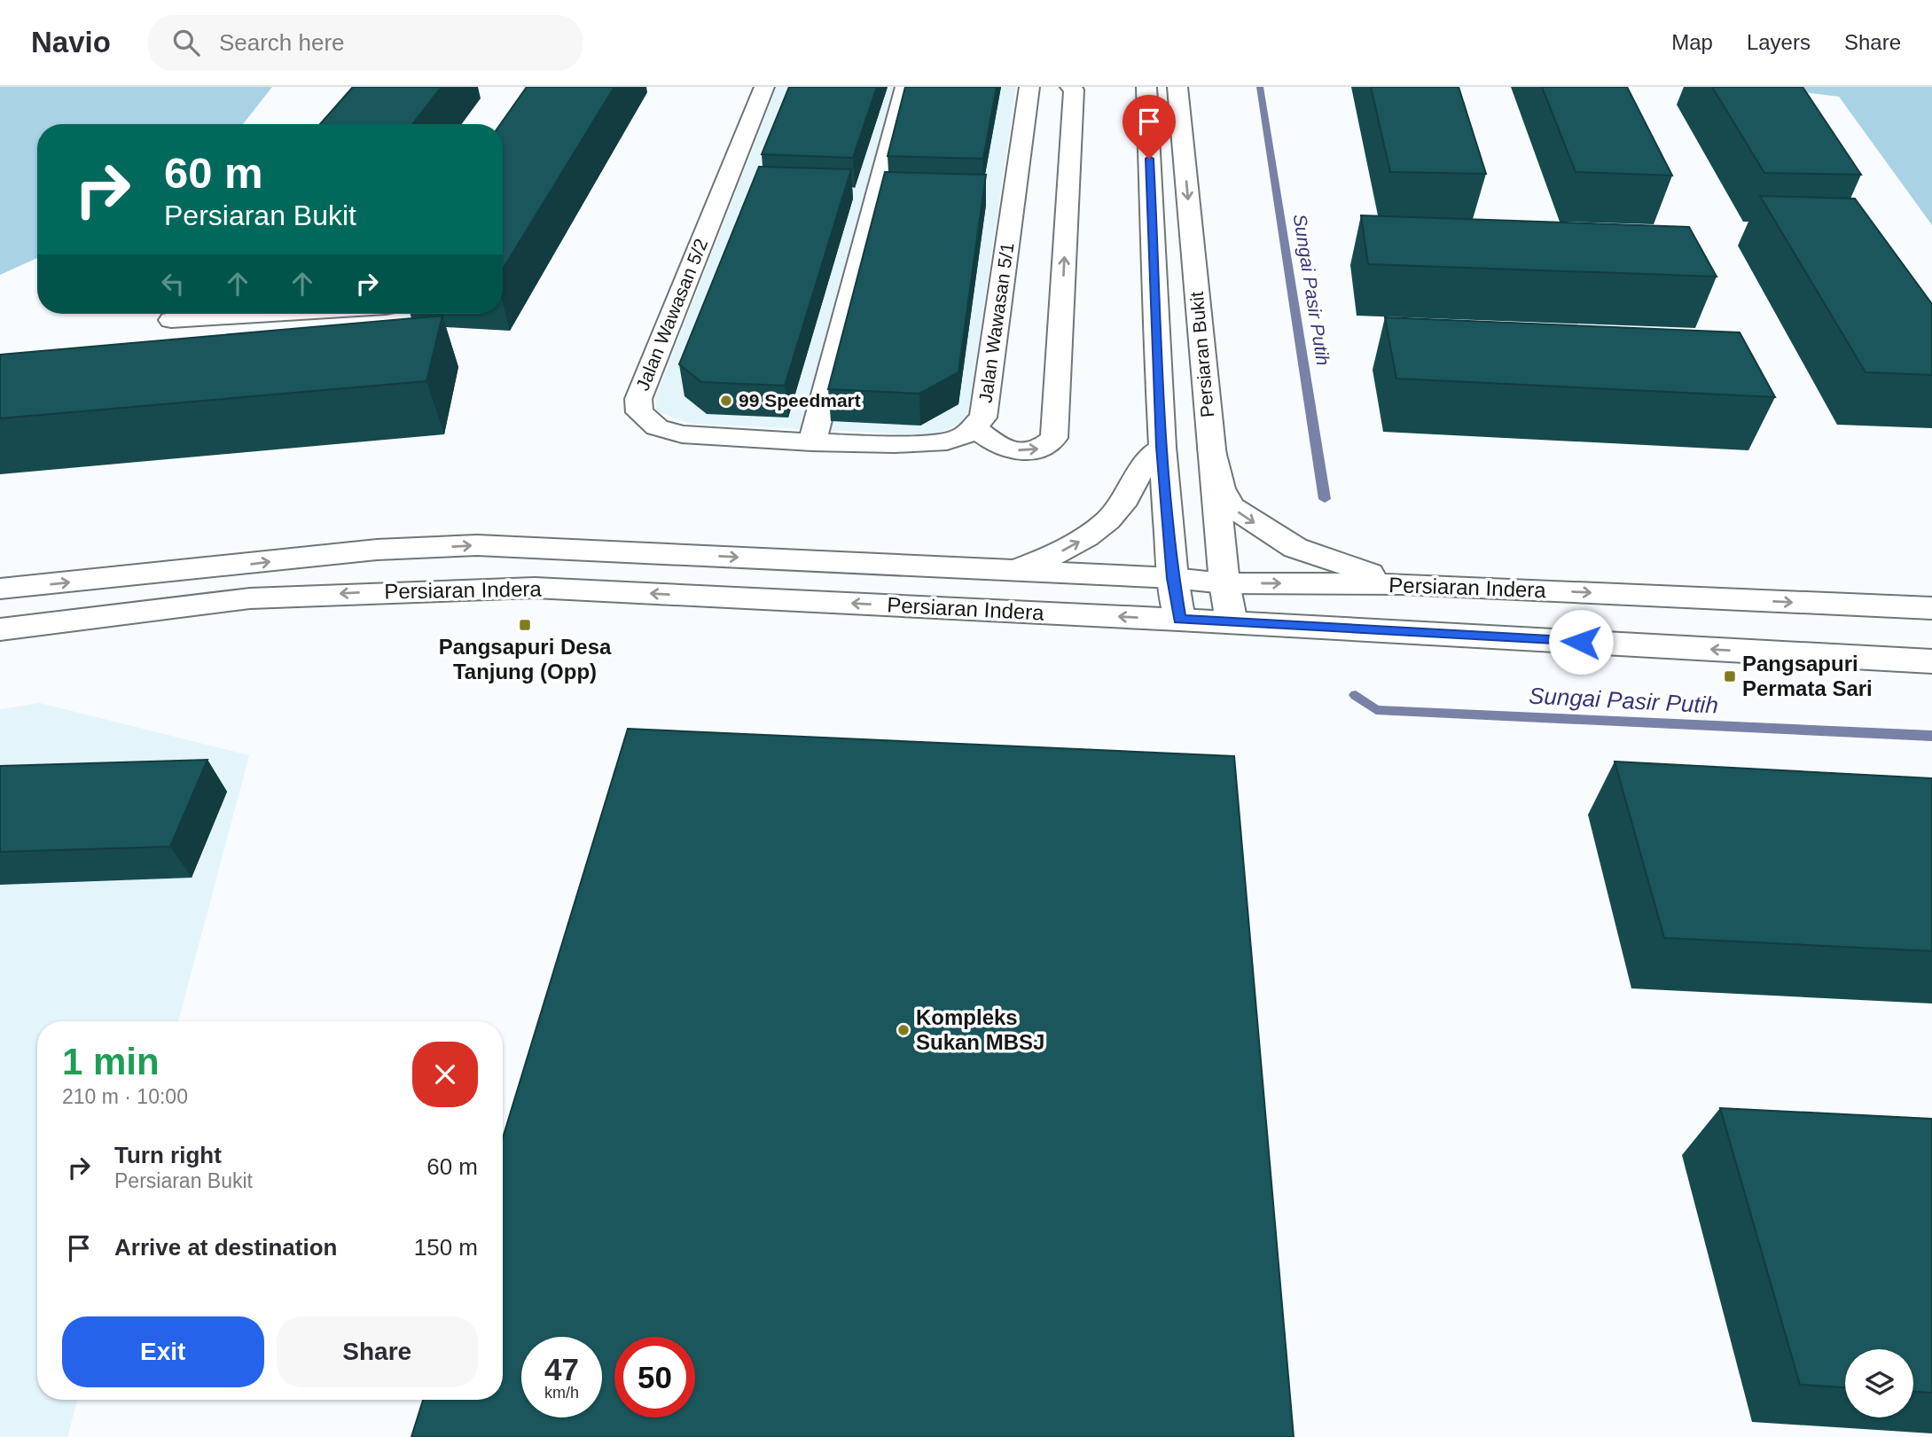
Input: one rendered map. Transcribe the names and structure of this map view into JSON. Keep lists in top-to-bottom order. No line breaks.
{"streets":{"street":["Jalan Wawasan 5/2","Jalan Wawasan 5/1","Persiaran Bukit","Persiaran Indera"]},"crossings":[["Jalan Wawasan 5/2","Jalan Wawasan 5/1"],["Persiaran Bukit","Persiaran Indera"]],"water":["Sungai Pasir Putih"],"places":{"other":["99 Speedmart","Kompleks Sukan MBSJ"],"transit":["Pangsapuri Desa Tanjung (Opp)","Pangsapuri Permata Sari"]},"page":{"header":"Navio","search":"Search here","nav":["Map","Layers","Share"],"turn":["60 m","Persiaran Bukit"],"heading":["1 min","210 m · 10:00"],"list":[{"name":"Turn right","note":"Persiaran Bukit","value":"60 m"},{"name":"Arrive at destination","value":"150 m"}],"buttons":["Exit","Share"],"speed":"47 km/h","limit":"50"}}
